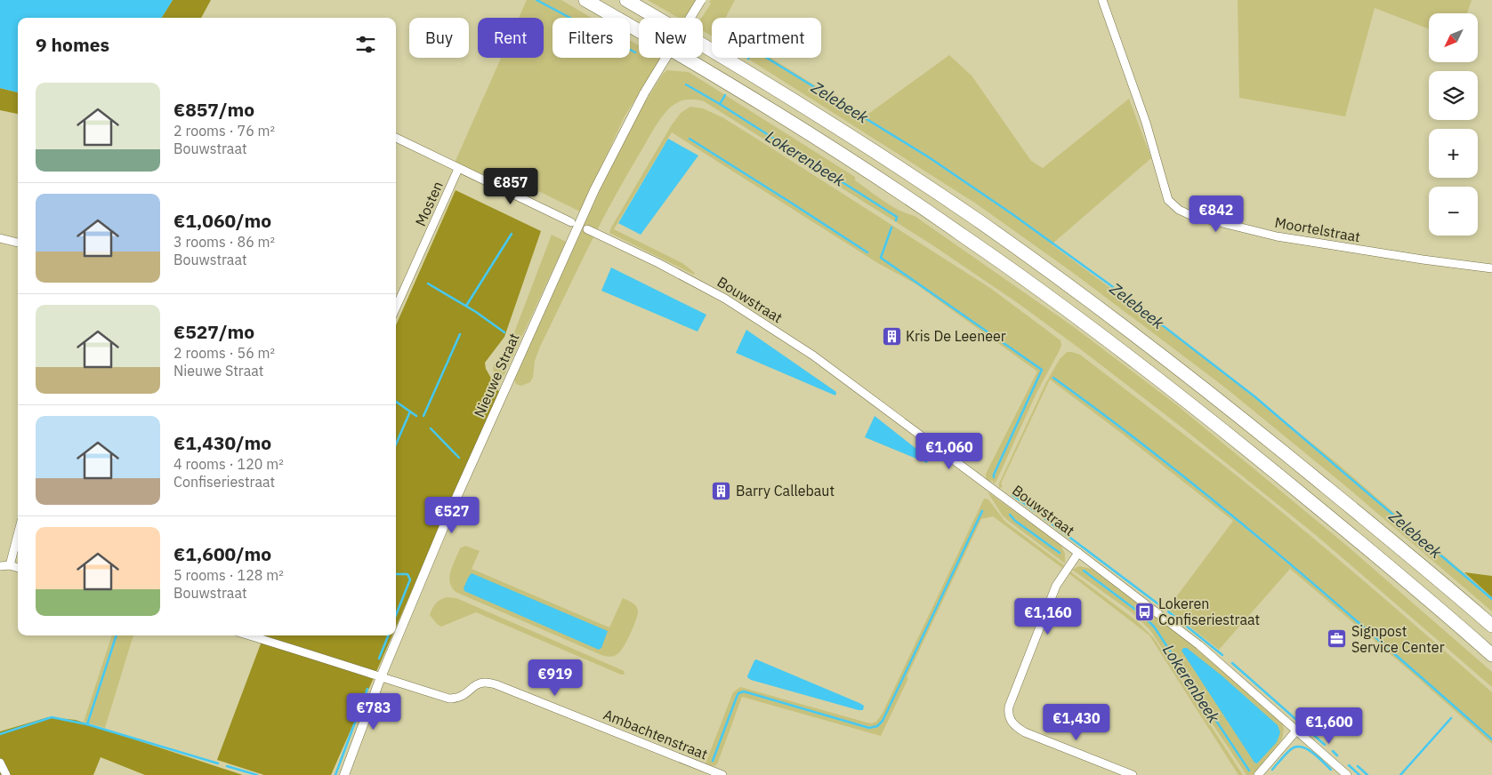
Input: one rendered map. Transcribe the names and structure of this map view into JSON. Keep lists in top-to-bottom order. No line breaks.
{"streets":{"street":["Mosten","Moortelstraat","Bouwstraat","Nieuwe Straat","Ambachtenstraat"]},"crossings":[["Nieuwe Straat","Ambachtenstraat"]],"water":["Zelebeek","Lokerenbeek"],"places":{"building":["Kris De Leeneer","Barry Callebaut"],"bus stop":["Lokeren Confiseriestraat"],"office":["Signpost Service Center"]},"north":"bottom left","page":{"map_buttons":["+","−"],"chip":["Buy","Rent","Filters","New","Apartment"],"heading":"9 homes","list":[{"name":"€857/mo","note":"2 rooms · 76 m² · Bouwstraat"},{"name":"€1,060/mo","note":"3 rooms · 86 m² · Bouwstraat"},{"name":"€527/mo","note":"2 rooms · 56 m² · Nieuwe Straat"},{"name":"€1,430/mo","note":"4 rooms · 120 m² · Confiseriestraat"},{"name":"€1,600/mo","note":"5 rooms · 128 m² · Bouwstraat"}],"price":["€857","€842","€1,060","€527","€1,160","€919","€783","€1,430","€1,600"]}}
